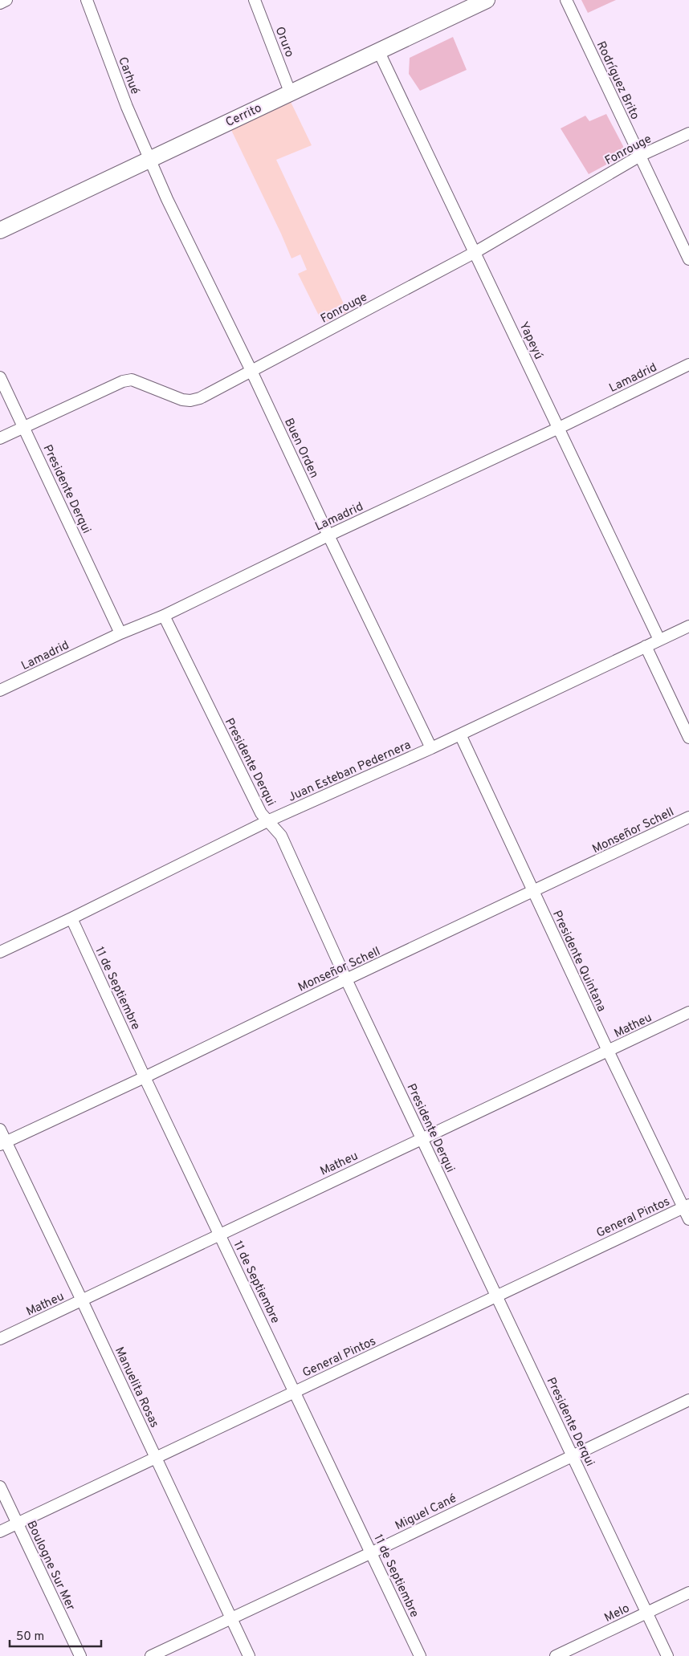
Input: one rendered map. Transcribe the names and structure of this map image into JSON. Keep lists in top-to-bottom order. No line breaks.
{"streets":{"main road":["Cerrito"],"street":["Oruro","Carhué","Rodríguez Brito","Fonrouge","Yapeyú","Lamadrid","Buen Orden","Presidente Derqui","Juan Esteban Pedernera","Monseñor Schell","Presidente Quintana","11 de Septiembre","Matheu","General Pintos","Manuelita Rosas","Miguel Cané","Boulogne Sur Mer","Melo"]},"crossings":[["Oruro","Cerrito"],["Carhué","Cerrito"],["Carhué","Buen Orden"],["Rodríguez Brito","Fonrouge"],["Cerrito","Yapeyú"],["Cerrito","Buen Orden"],["Fonrouge","Yapeyú"],["Fonrouge","Buen Orden"],["Fonrouge","Presidente Derqui"],["Yapeyú","Lamadrid"],["Yapeyú","Juan Esteban Pedernera"],["Lamadrid","Buen Orden"],["Lamadrid","Presidente Derqui"],["Buen Orden","Juan Esteban Pedernera"],["Presidente Derqui","Juan Esteban Pedernera"],["Presidente Derqui","Monseñor Schell"],["Presidente Derqui","Matheu"],["Presidente Derqui","General Pintos"],["Presidente Derqui","Miguel Cané"],["Presidente Derqui","Melo"],["Juan Esteban Pedernera","Presidente Quintana"],["Juan Esteban Pedernera","11 de Septiembre"],["Monseñor Schell","Presidente Quintana"],["Monseñor Schell","11 de Septiembre"],["Monseñor Schell","Manuelita Rosas"],["Presidente Quintana","Matheu"],["Presidente Quintana","General Pintos"],["11 de Septiembre","Matheu"],["11 de Septiembre","General Pintos"],["11 de Septiembre","Miguel Cané"],["Matheu","Manuelita Rosas"],["General Pintos","Manuelita Rosas"],["General Pintos","Boulogne Sur Mer"],["Manuelita Rosas","Miguel Cané"]],"scale_bar":"50 m"}
